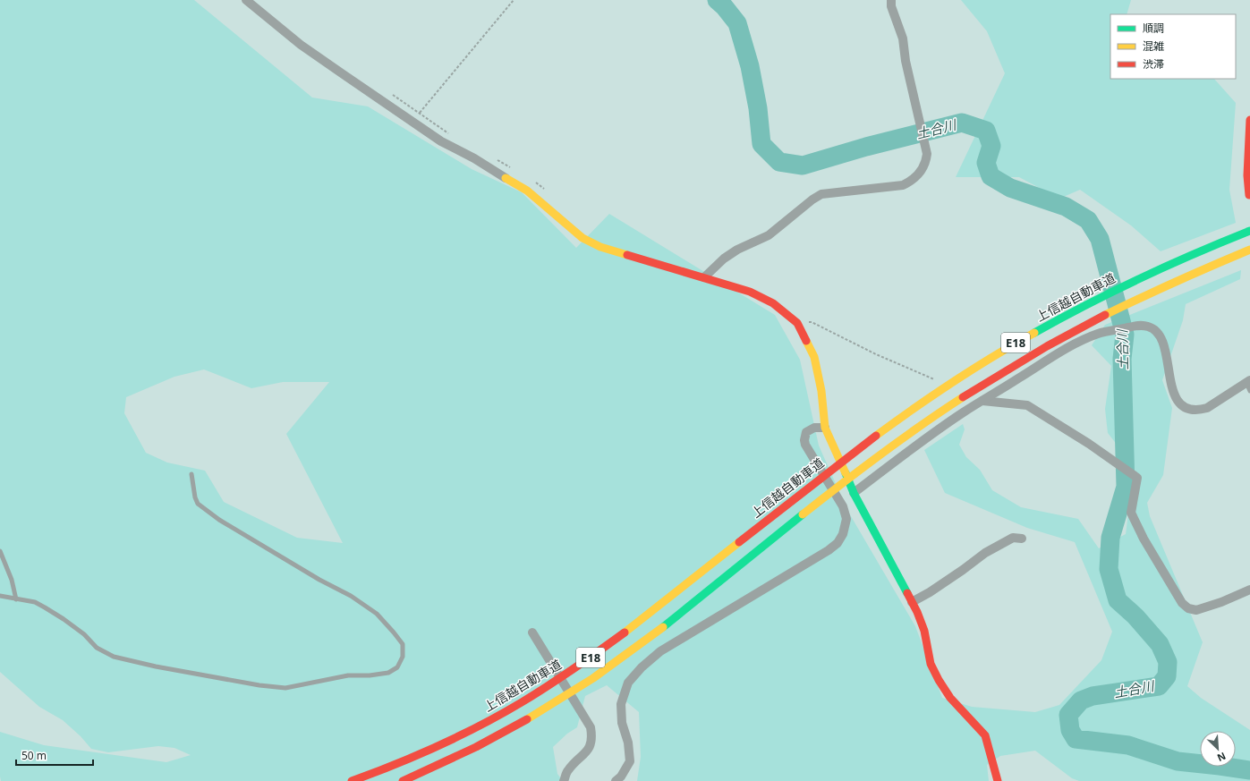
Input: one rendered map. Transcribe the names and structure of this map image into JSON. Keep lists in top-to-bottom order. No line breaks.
{"streets":{"main road":["上信越自動車道","E18"]},"water":["土合川"],"legend":["順調","混雑","渋滞"],"scale_bar":"50 m","north":"bottom right"}
